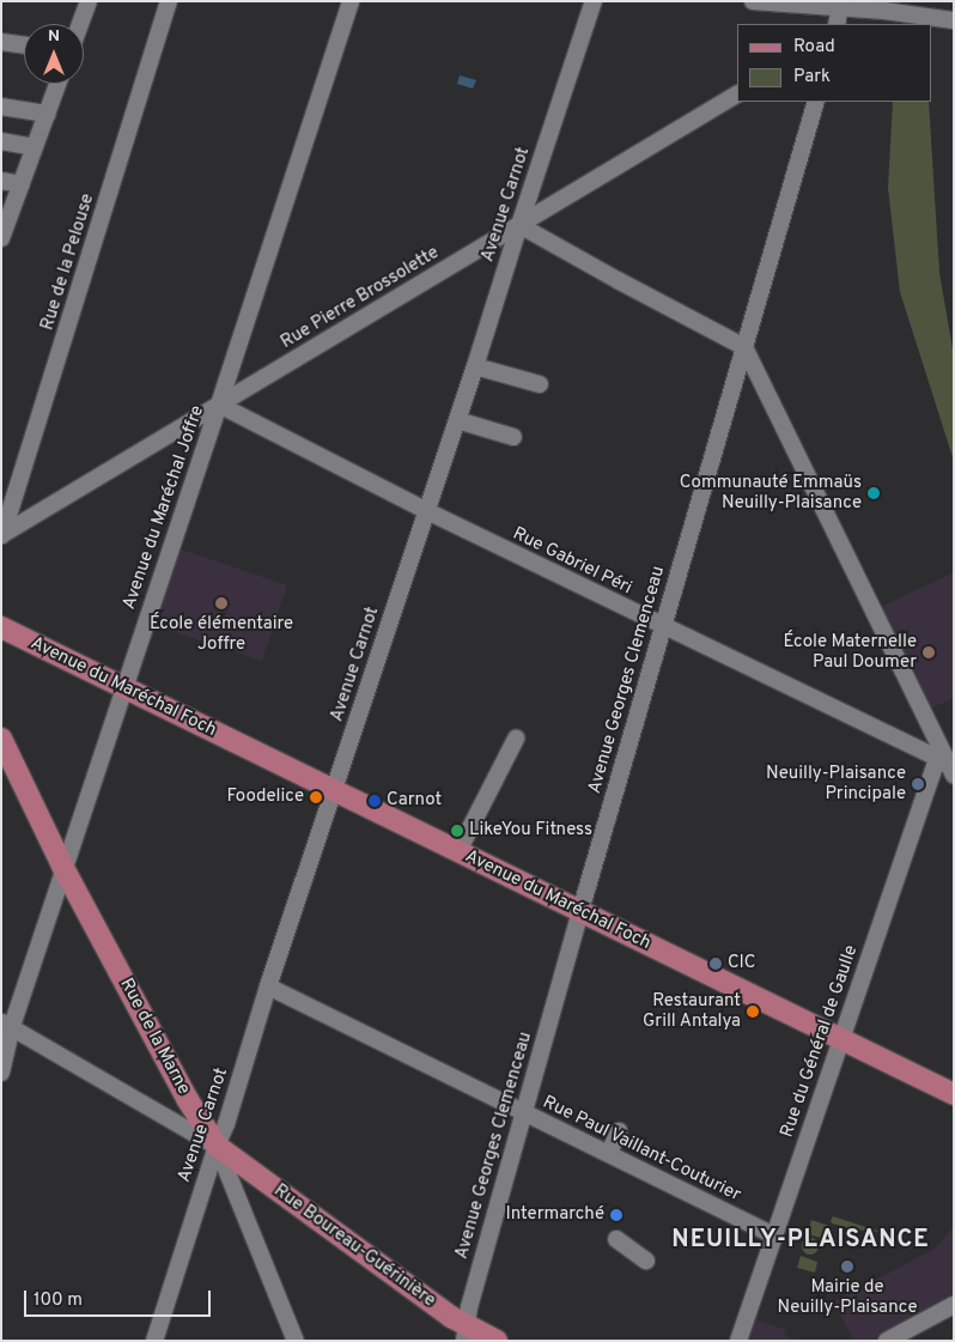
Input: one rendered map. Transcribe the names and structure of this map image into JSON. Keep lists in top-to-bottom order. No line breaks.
{"streets":{"main road":["Avenue du Maréchal Foch","Rue de la Marne","Rue Boureau-Guérinière"],"street":["Avenue Carnot","Rue de la Pelouse","Rue Pierre Brossolette","Avenue du Maréchal Joffre","Rue Gabriel Péri","Avenue Georges Clemenceau","Rue du Général de Gaulle","Rue Paul Vaillant-Couturier"]},"crossings":[["Avenue Carnot","Rue Pierre Brossolette"],["Avenue Carnot","Rue Gabriel Péri"],["Avenue Carnot","Avenue du Maréchal Foch"],["Avenue Carnot","Rue de la Marne"],["Avenue Carnot","Rue Paul Vaillant-Couturier"],["Avenue Carnot","Rue Boureau-Guérinière"],["Rue de la Pelouse","Rue Pierre Brossolette"],["Rue Pierre Brossolette","Avenue du Maréchal Joffre"],["Rue Pierre Brossolette","Rue Gabriel Péri"],["Avenue du Maréchal Joffre","Rue Gabriel Péri"],["Avenue du Maréchal Joffre","Avenue du Maréchal Foch"],["Avenue du Maréchal Joffre","Rue de la Marne"],["Rue Gabriel Péri","Avenue Georges Clemenceau"],["Rue Gabriel Péri","Rue du Général de Gaulle"],["Avenue Georges Clemenceau","Avenue du Maréchal Foch"],["Avenue Georges Clemenceau","Rue Paul Vaillant-Couturier"],["Avenue Georges Clemenceau","Rue Boureau-Guérinière"],["Avenue du Maréchal Foch","Rue du Général de Gaulle"],["Rue de la Marne","Rue Boureau-Guérinière"],["Rue du Général de Gaulle","Rue Paul Vaillant-Couturier"]],"districts":["NEUILLY-PLAISANCE"],"places":["Communauté Emmaüs Neuilly-Plaisance","École élémentaire Joffre","École Maternelle Paul Doumer","Neuilly-Plaisance Principale","Foodelice","Carnot","LikeYou Fitness","CIC","Restaurant Grill Antalya","Intermarché","Mairie de Neuilly-Plaisance"],"legend":["Road","Park"],"scale_bar":"100 m","north":"top"}
